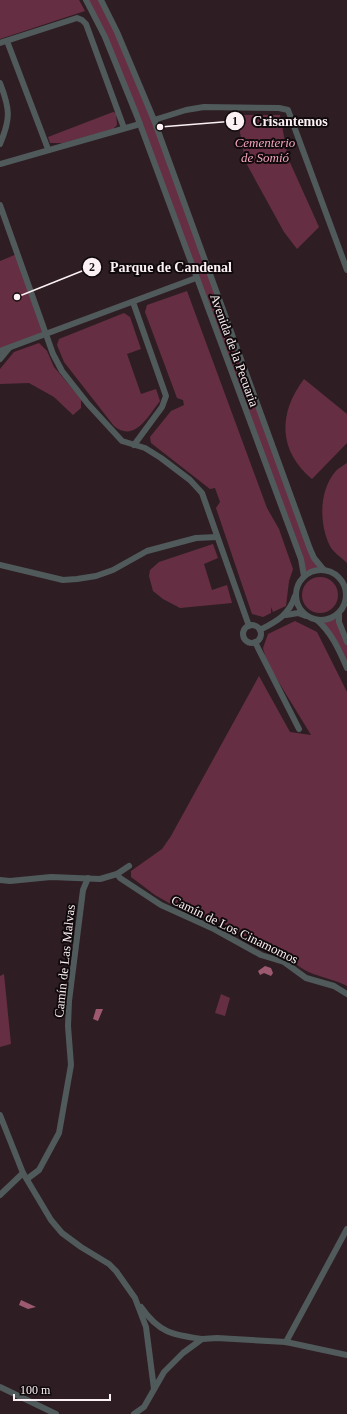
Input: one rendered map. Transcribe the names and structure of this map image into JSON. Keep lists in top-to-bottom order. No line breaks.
{"streets":{"street":["Avenida de la Pecuaria","Camín de Los Cinamomos","Camín de Las Malvas"]},"parks":["Cementerio de Somió"],"places":["Crisantemos","Parque de Candenal"],"scale_bar":"100 m"}
